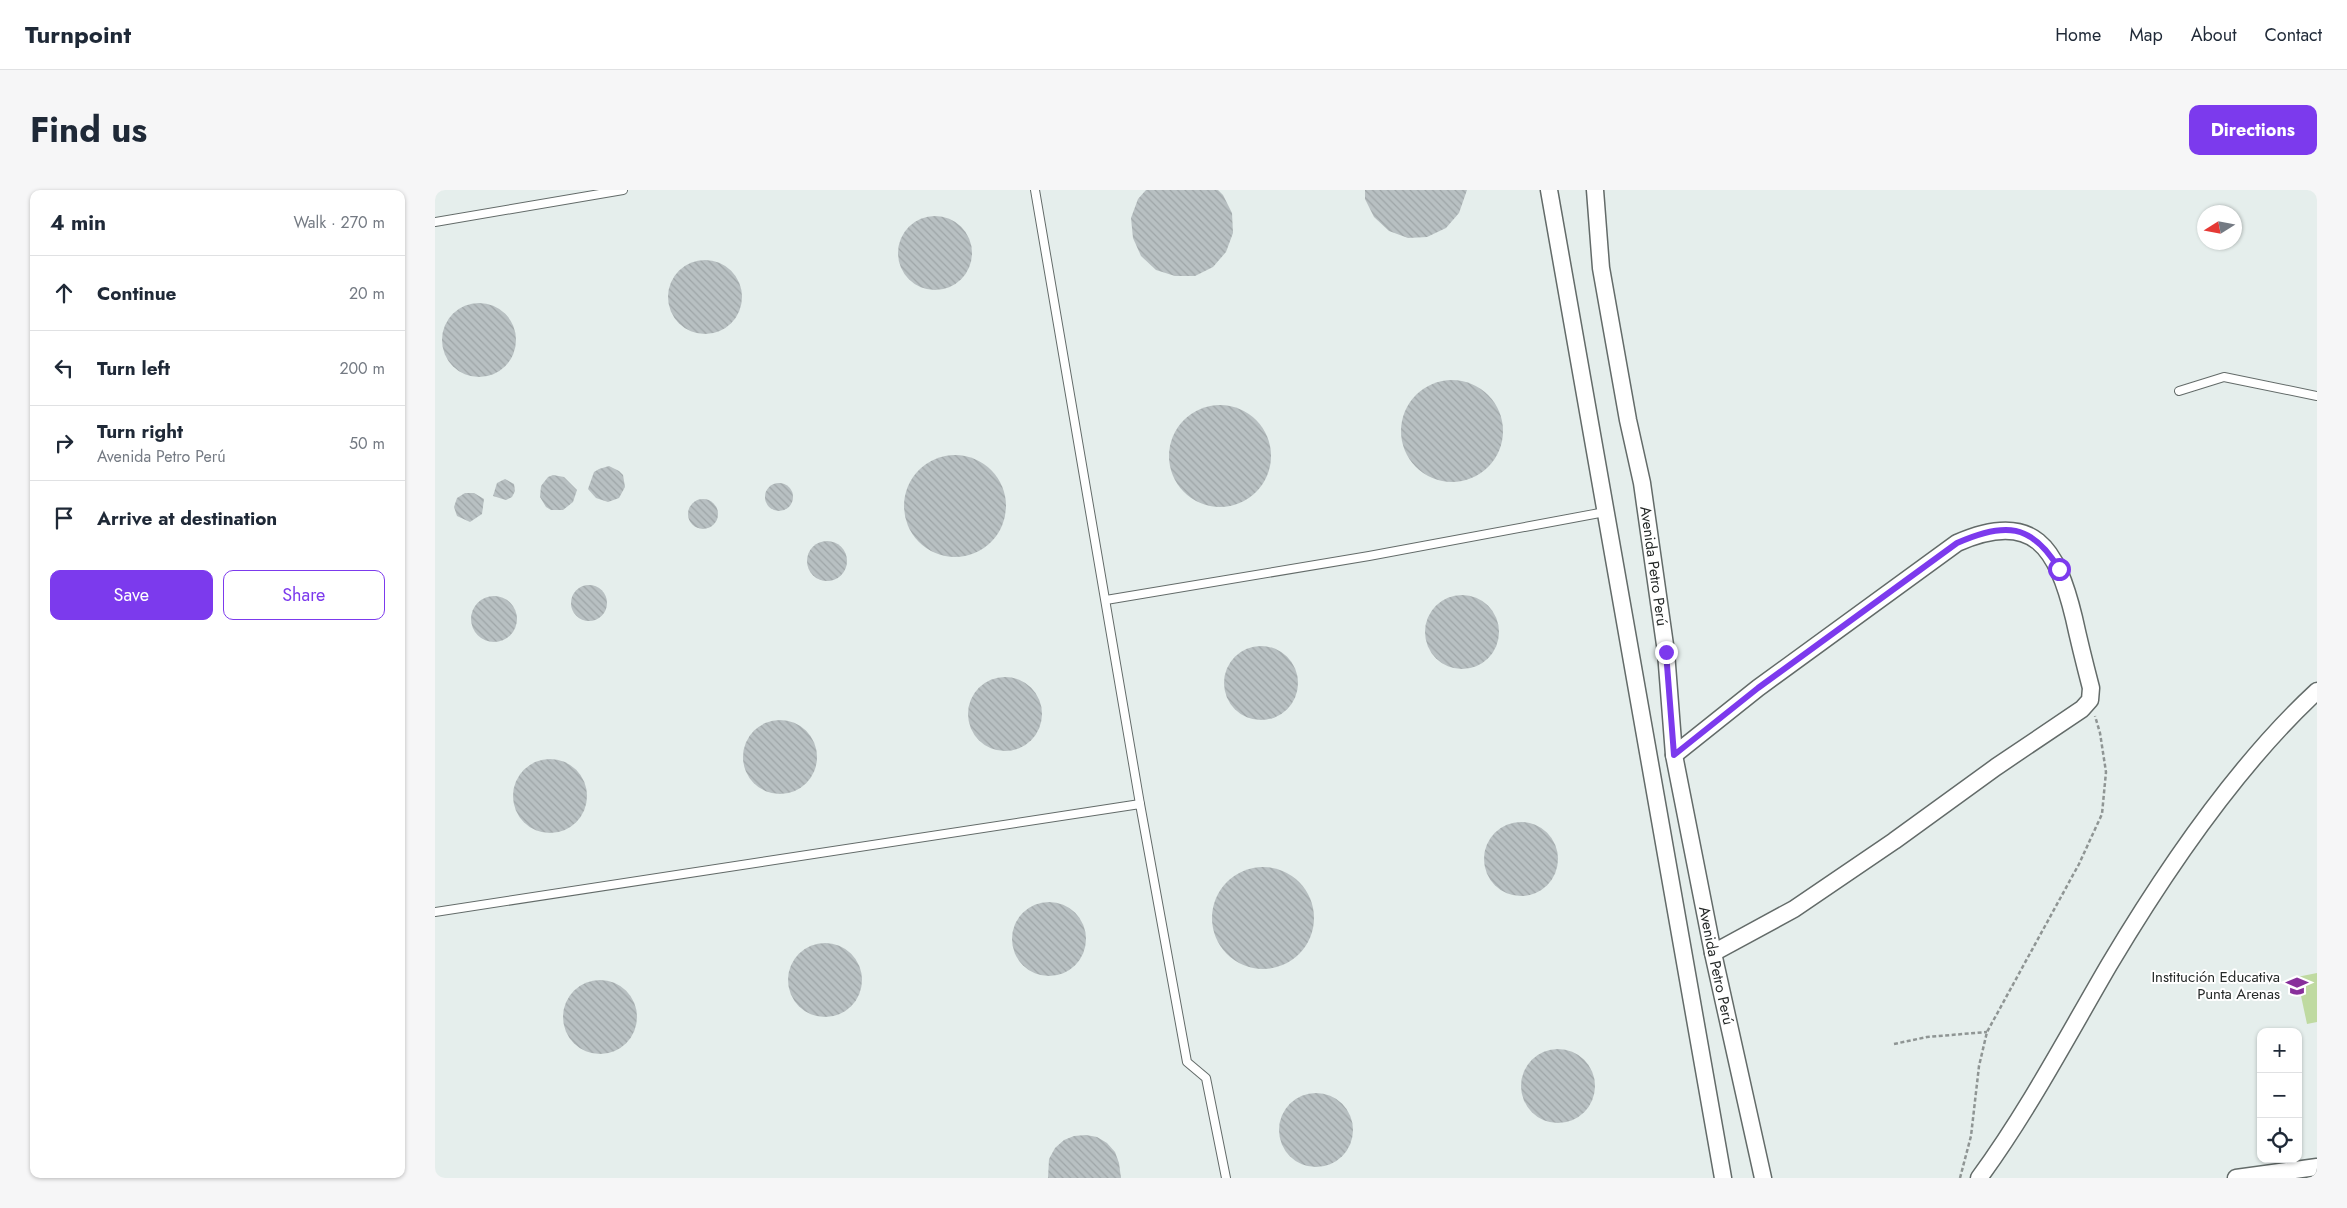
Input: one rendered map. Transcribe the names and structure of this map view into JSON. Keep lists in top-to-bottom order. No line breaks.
{"streets":{"street":["Avenida Petro Perú"]},"places":{"school or university":["Institución Educativa Punta Arenas"]},"north":"left","page":{"header":"Turnpoint","nav":["Home","Map","About","Contact"],"title":"Find us","buttons":["Directions",["Save","Share"]],"heading":["4 min","Walk · 270 m"],"list":[["Continue","20 m"],["Turn left","200 m"],["Turn right","Avenida Petro Perú","50 m"],"Arrive at destination"],"map_buttons":["+","−"]}}
